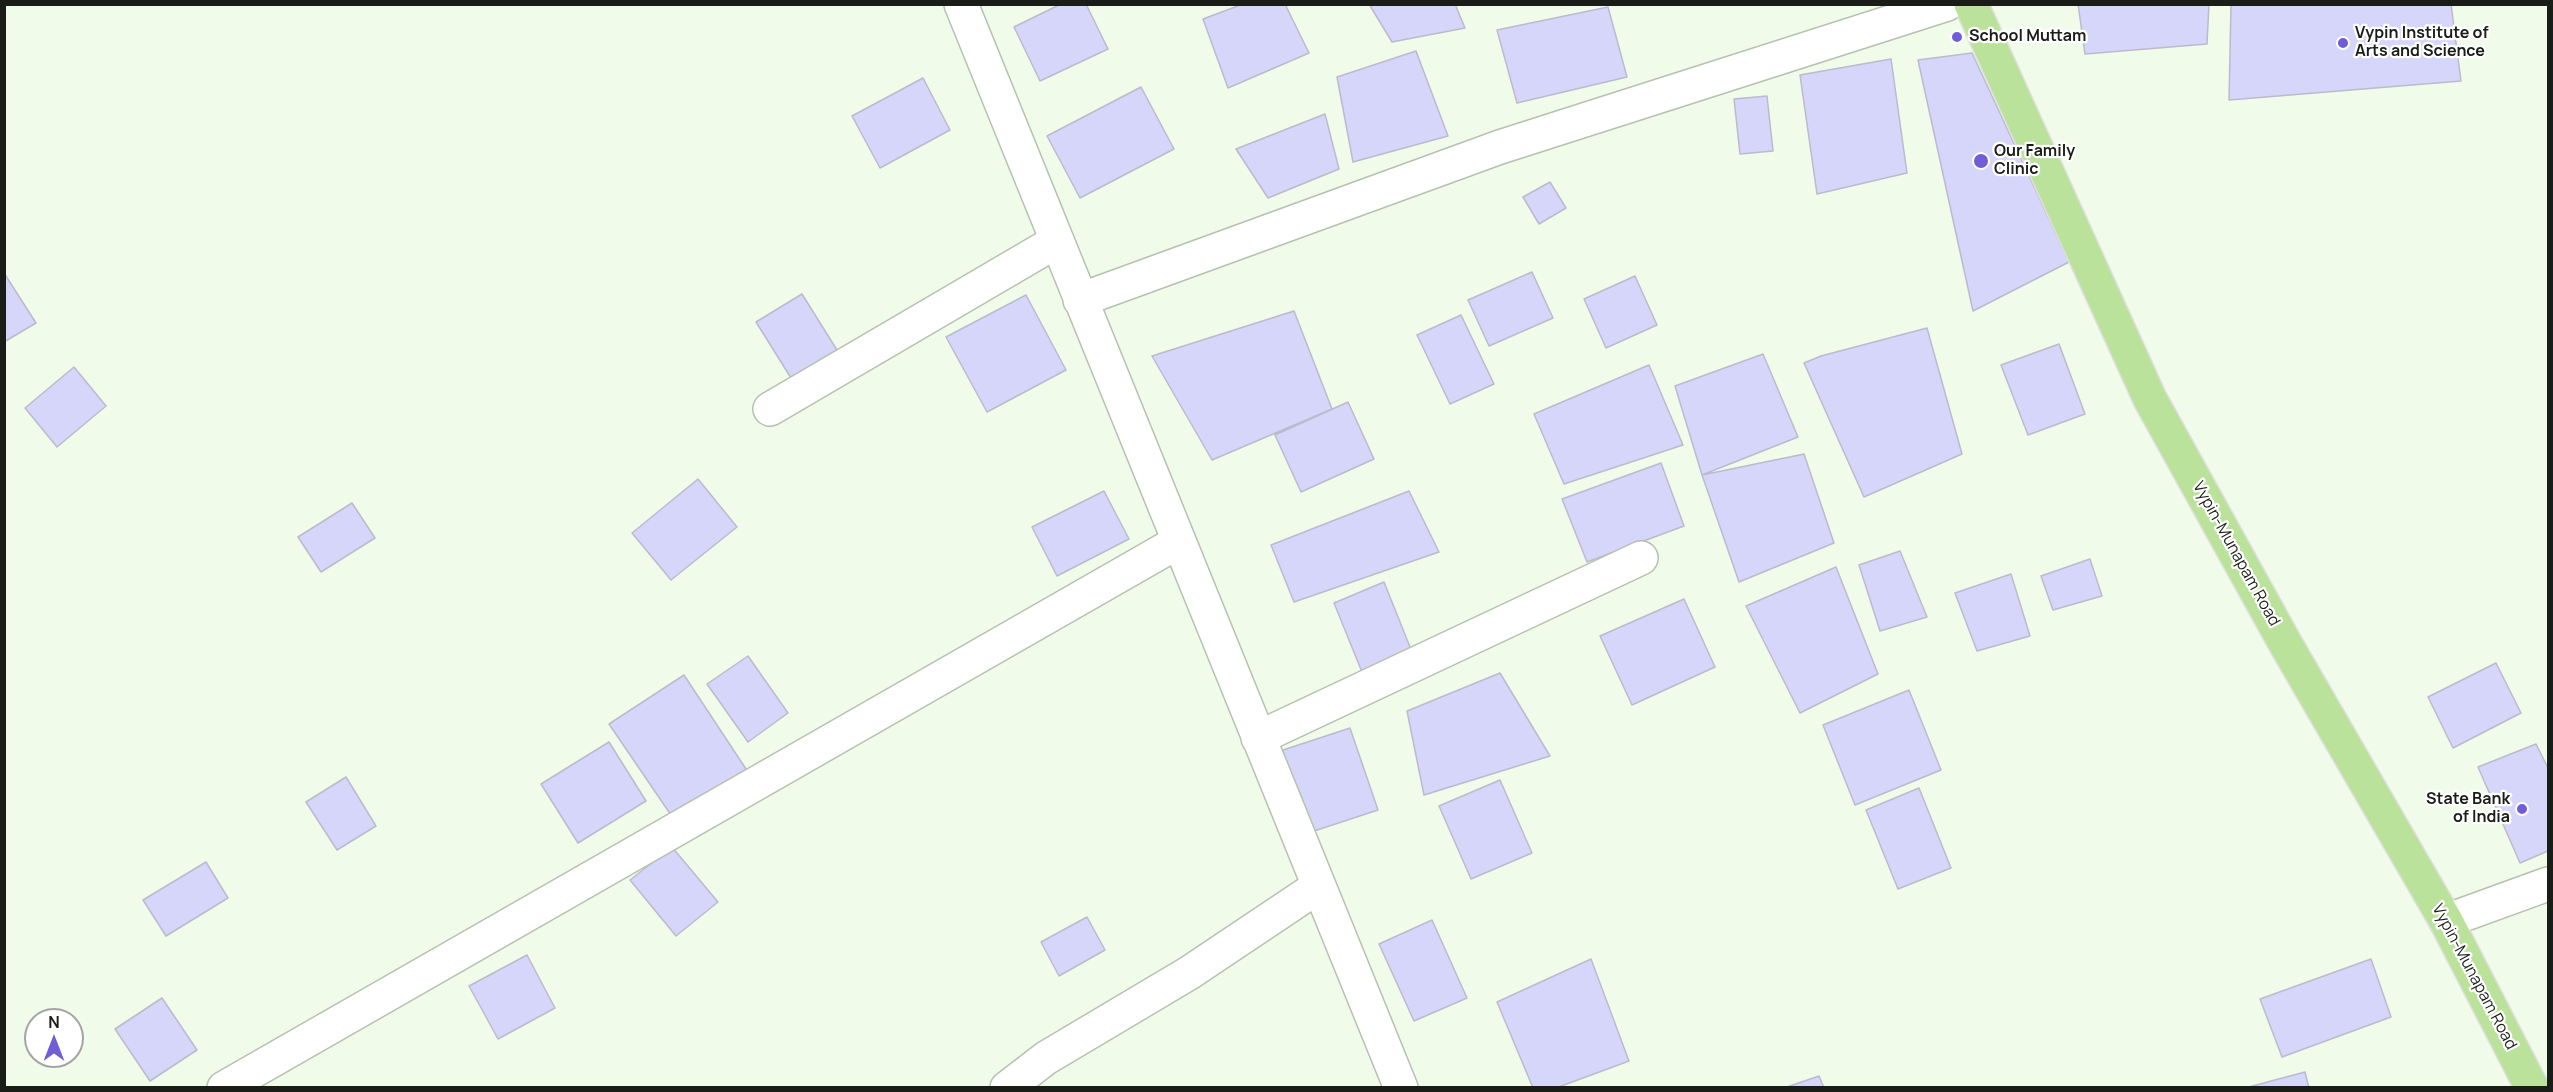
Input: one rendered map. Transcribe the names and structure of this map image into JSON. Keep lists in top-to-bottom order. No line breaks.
{"streets":{"main road":["Vypin-Munapam Road"]},"places":["School Muttam","Vypin Institute of Arts and Science","Our Family Clinic","State Bank of India"],"north":"top"}
